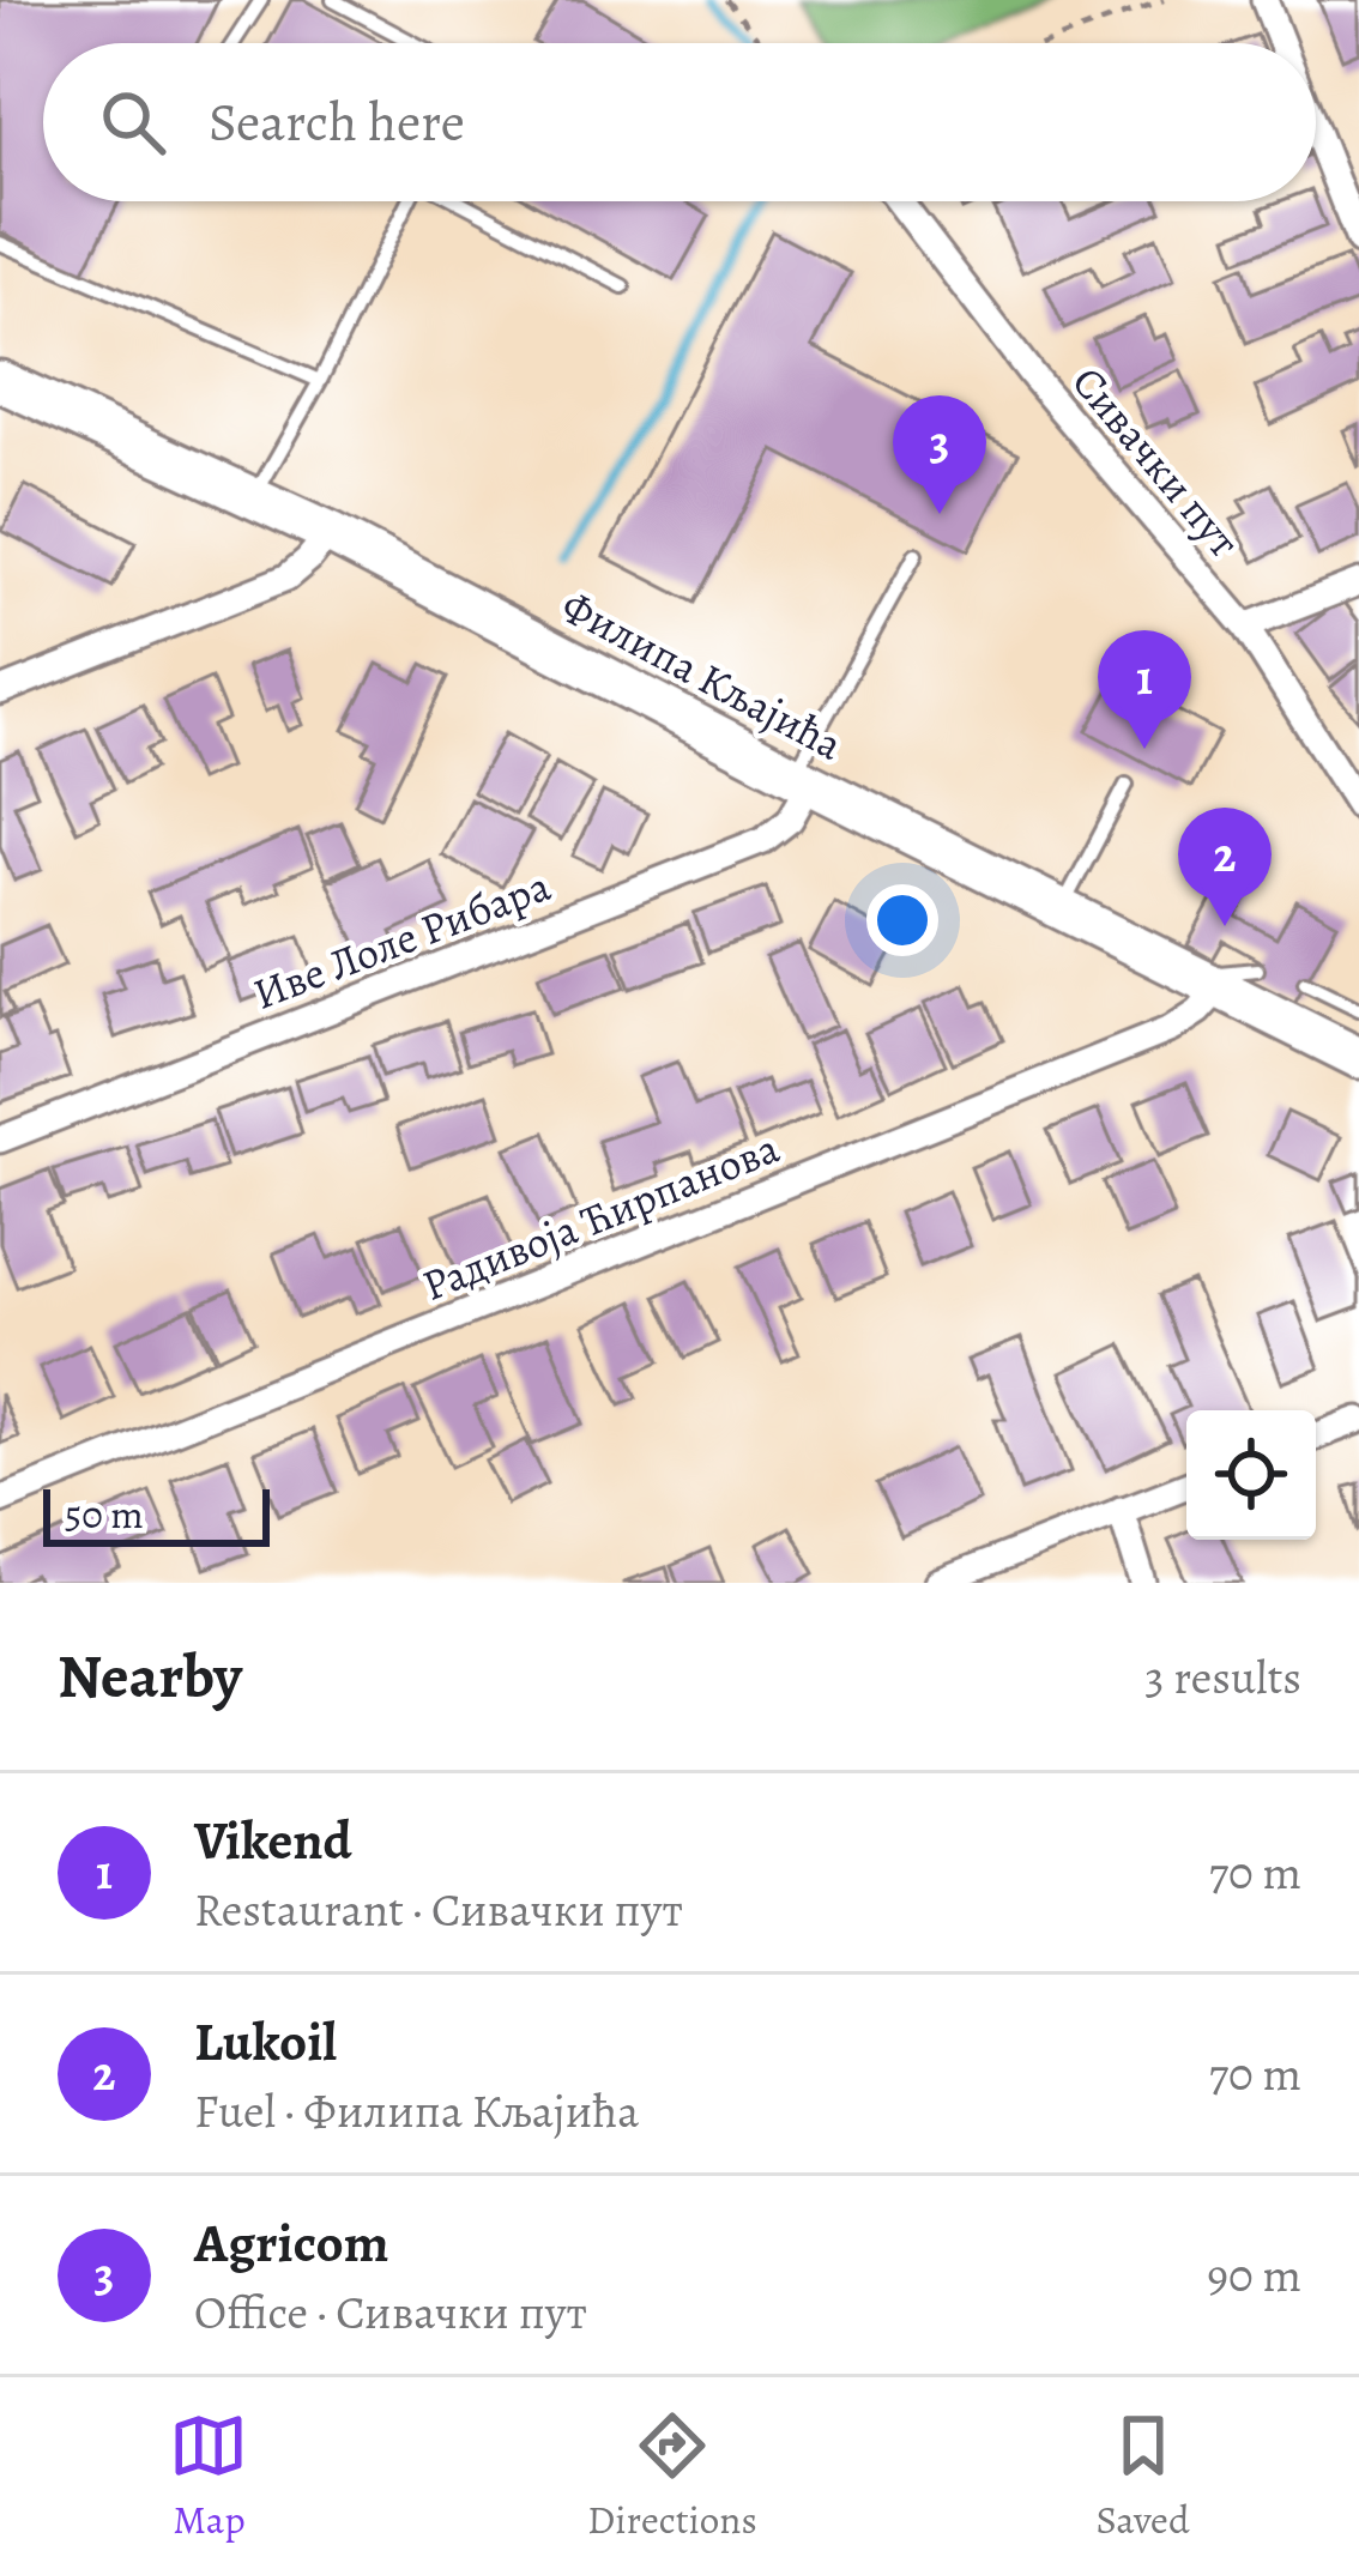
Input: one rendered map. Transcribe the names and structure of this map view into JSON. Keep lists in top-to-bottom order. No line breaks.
{"streets":{"street":["Сивачки пут","Филипа Кљајића","Иве Лоле Рибара","Радивоја Ћирпанова"]},"crossings":[["Филипа Кљајића","Иве Лоле Рибара"],["Филипа Кљајића","Радивоја Ћирпанова"]],"scale_bar":"50 m","page":{"search":"Search here","pins":["3","1","2"],"scale":"50 m","heading":["Nearby","3 results"],"list":[{"mark":"1","name":"Vikend","note":"Restaurant · Сивачки пут","value":"70 m"},{"mark":"2","name":"Lukoil","note":"Fuel · Филипа Кљајића","value":"70 m"},{"mark":"3","name":"Agricom","note":"Office · Сивачки пут","value":"90 m"}],"nav":["Map","Directions","Saved"]}}
